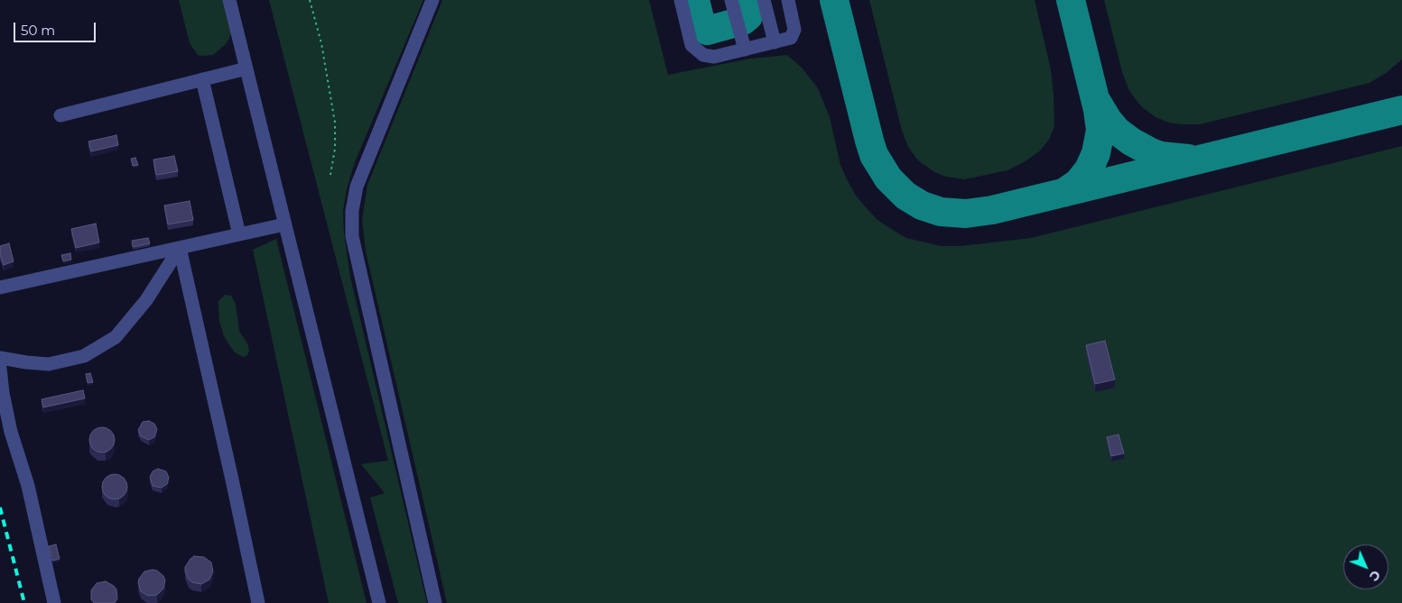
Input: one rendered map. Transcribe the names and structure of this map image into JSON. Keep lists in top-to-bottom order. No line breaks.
{"scale_bar":"50 m","north":"bottom right"}
